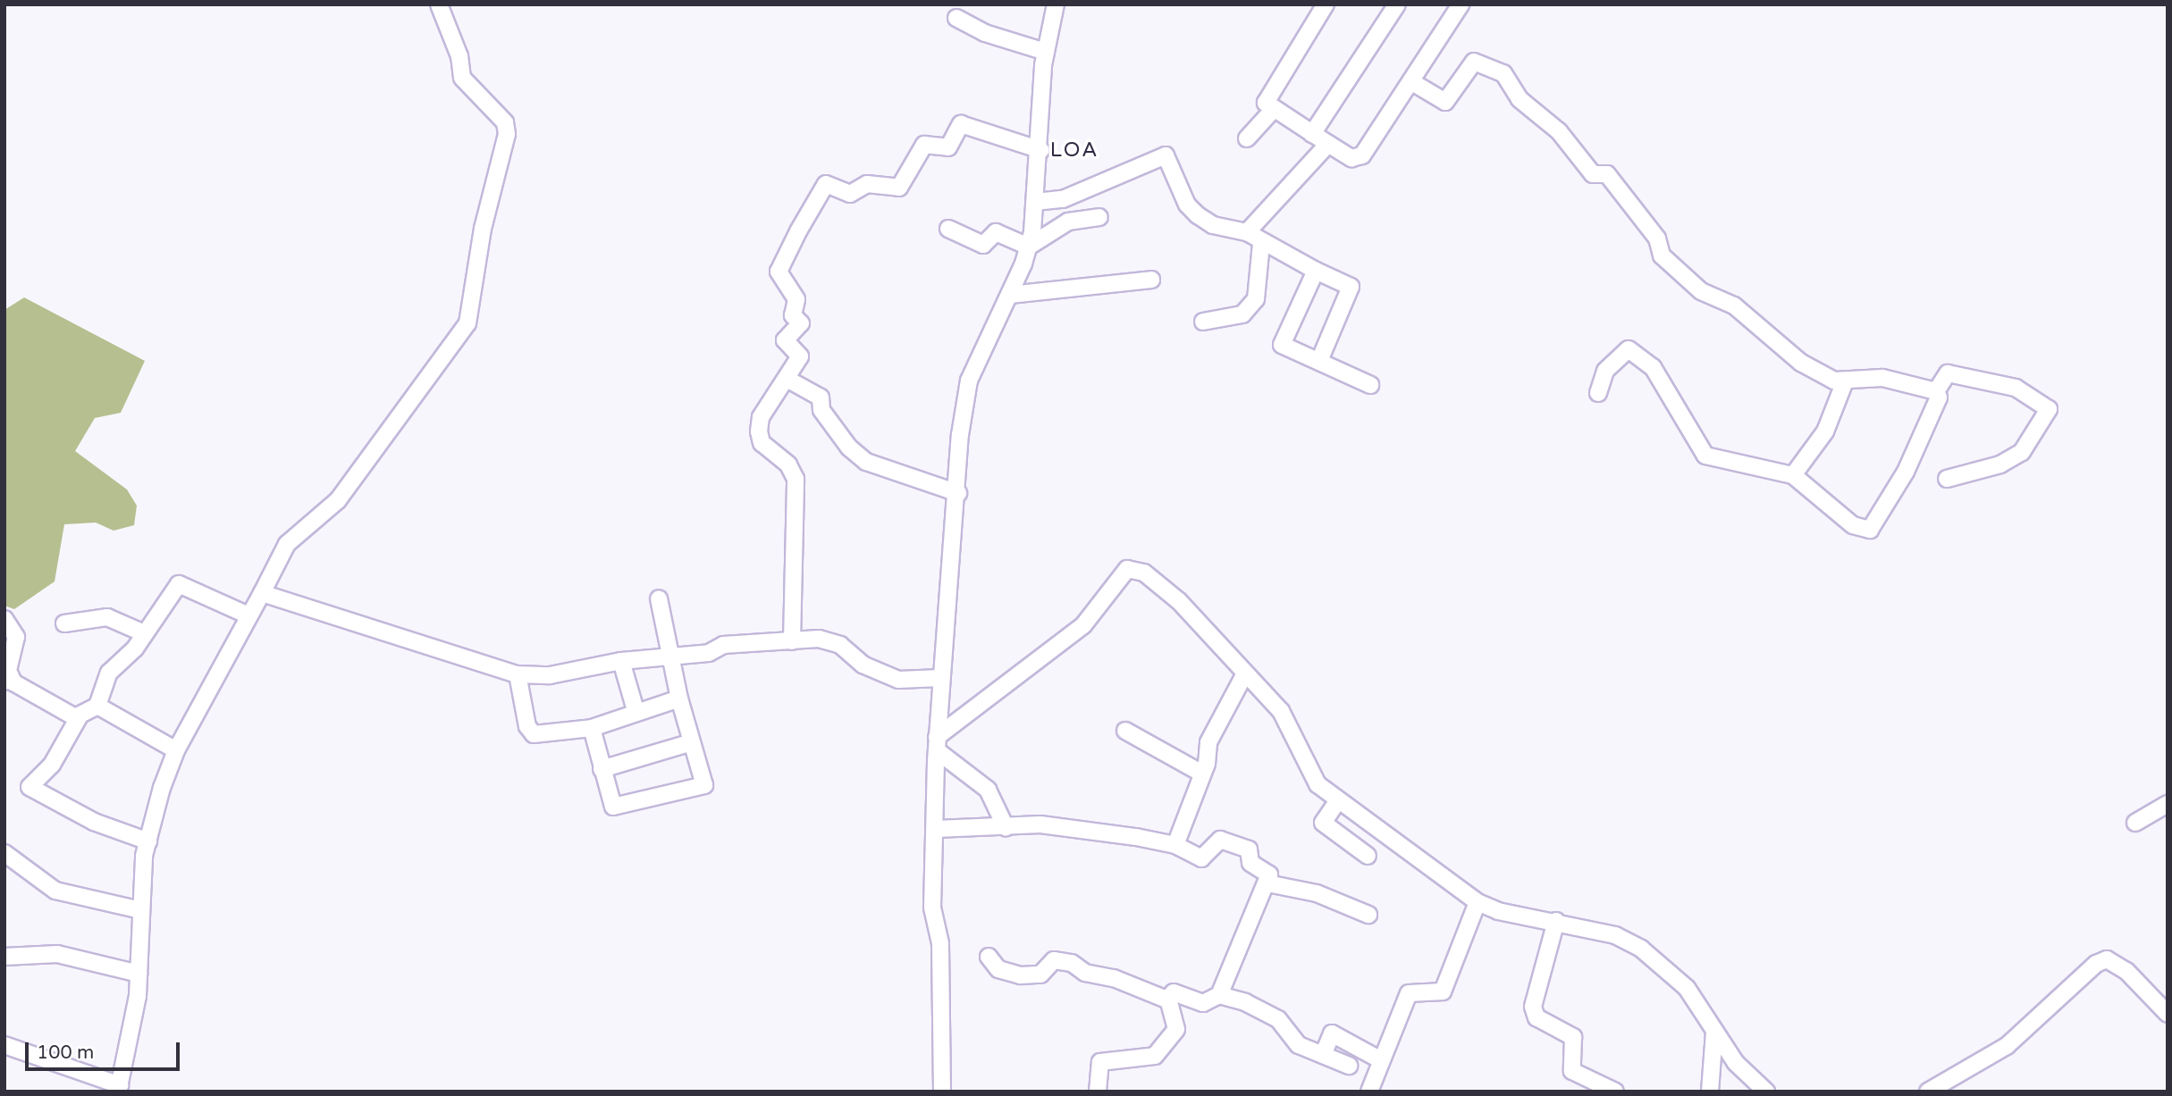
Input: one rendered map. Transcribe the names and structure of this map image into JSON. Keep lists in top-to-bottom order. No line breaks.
{"districts":["LOA"],"scale_bar":"100 m"}
